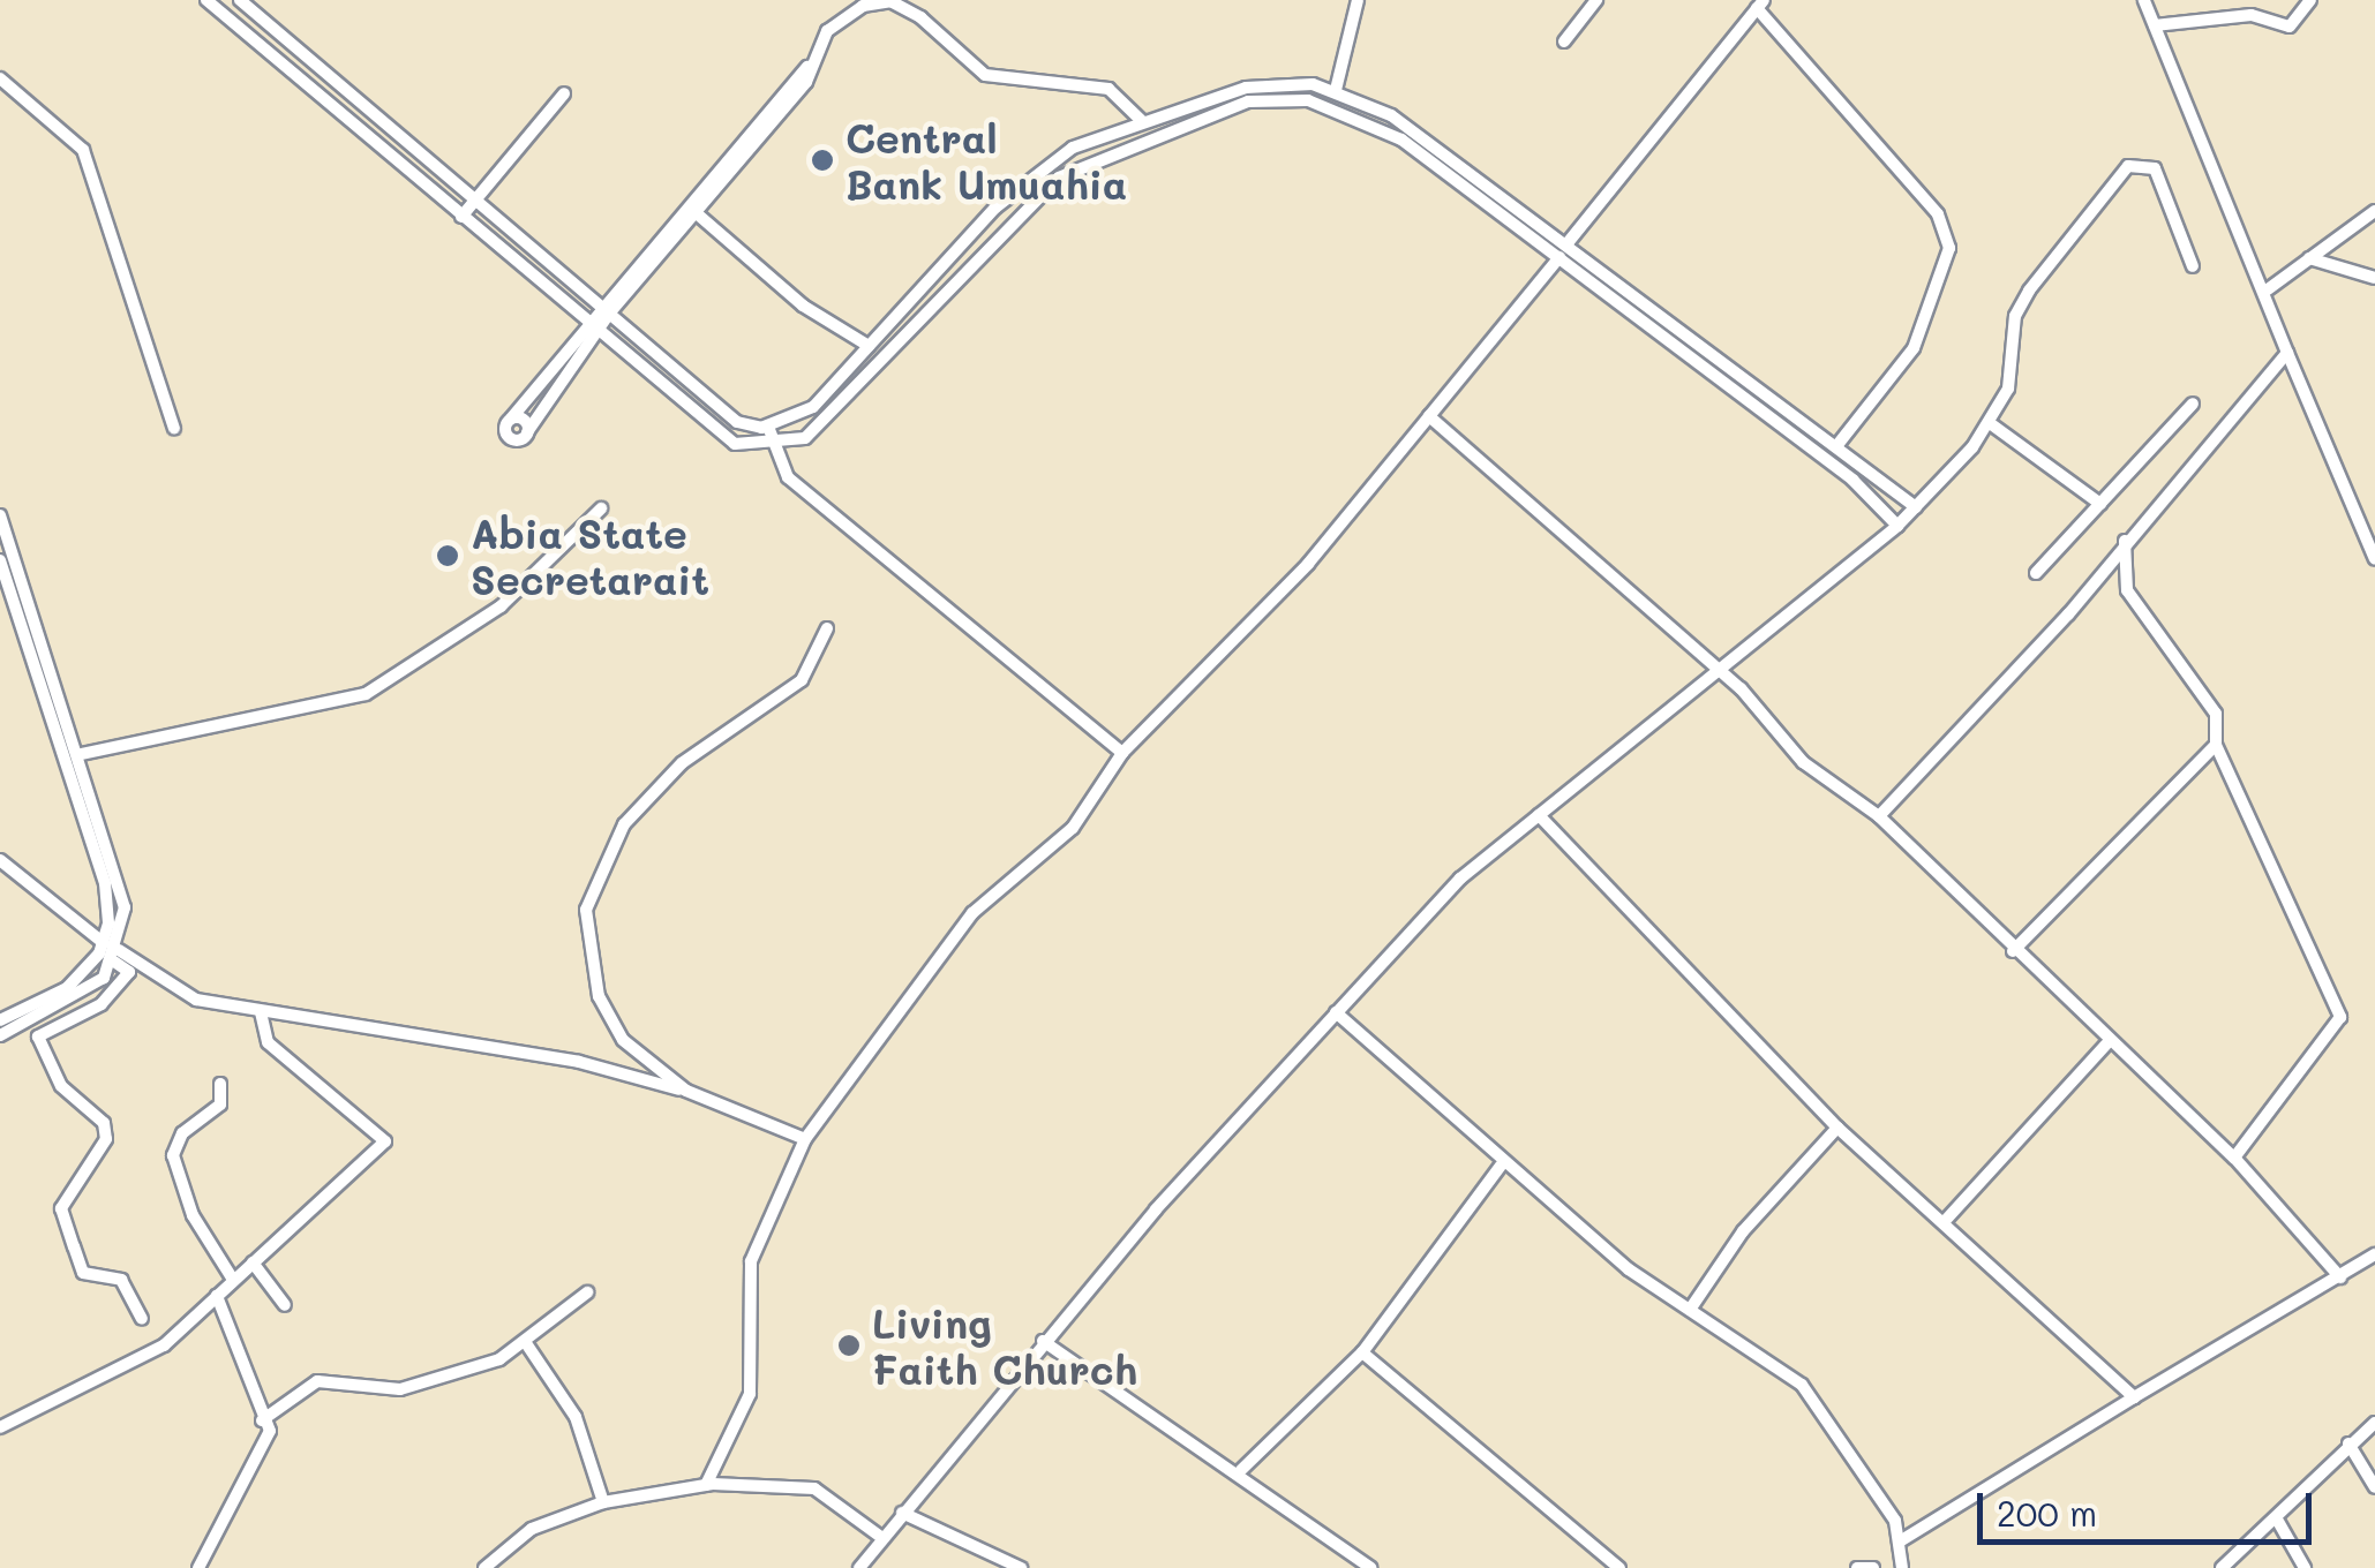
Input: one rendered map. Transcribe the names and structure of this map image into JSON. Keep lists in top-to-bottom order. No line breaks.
{"places":["Central Bank Umuahia","Abia State Secretarait","Living Faith Church"],"scale_bar":"200 m"}
